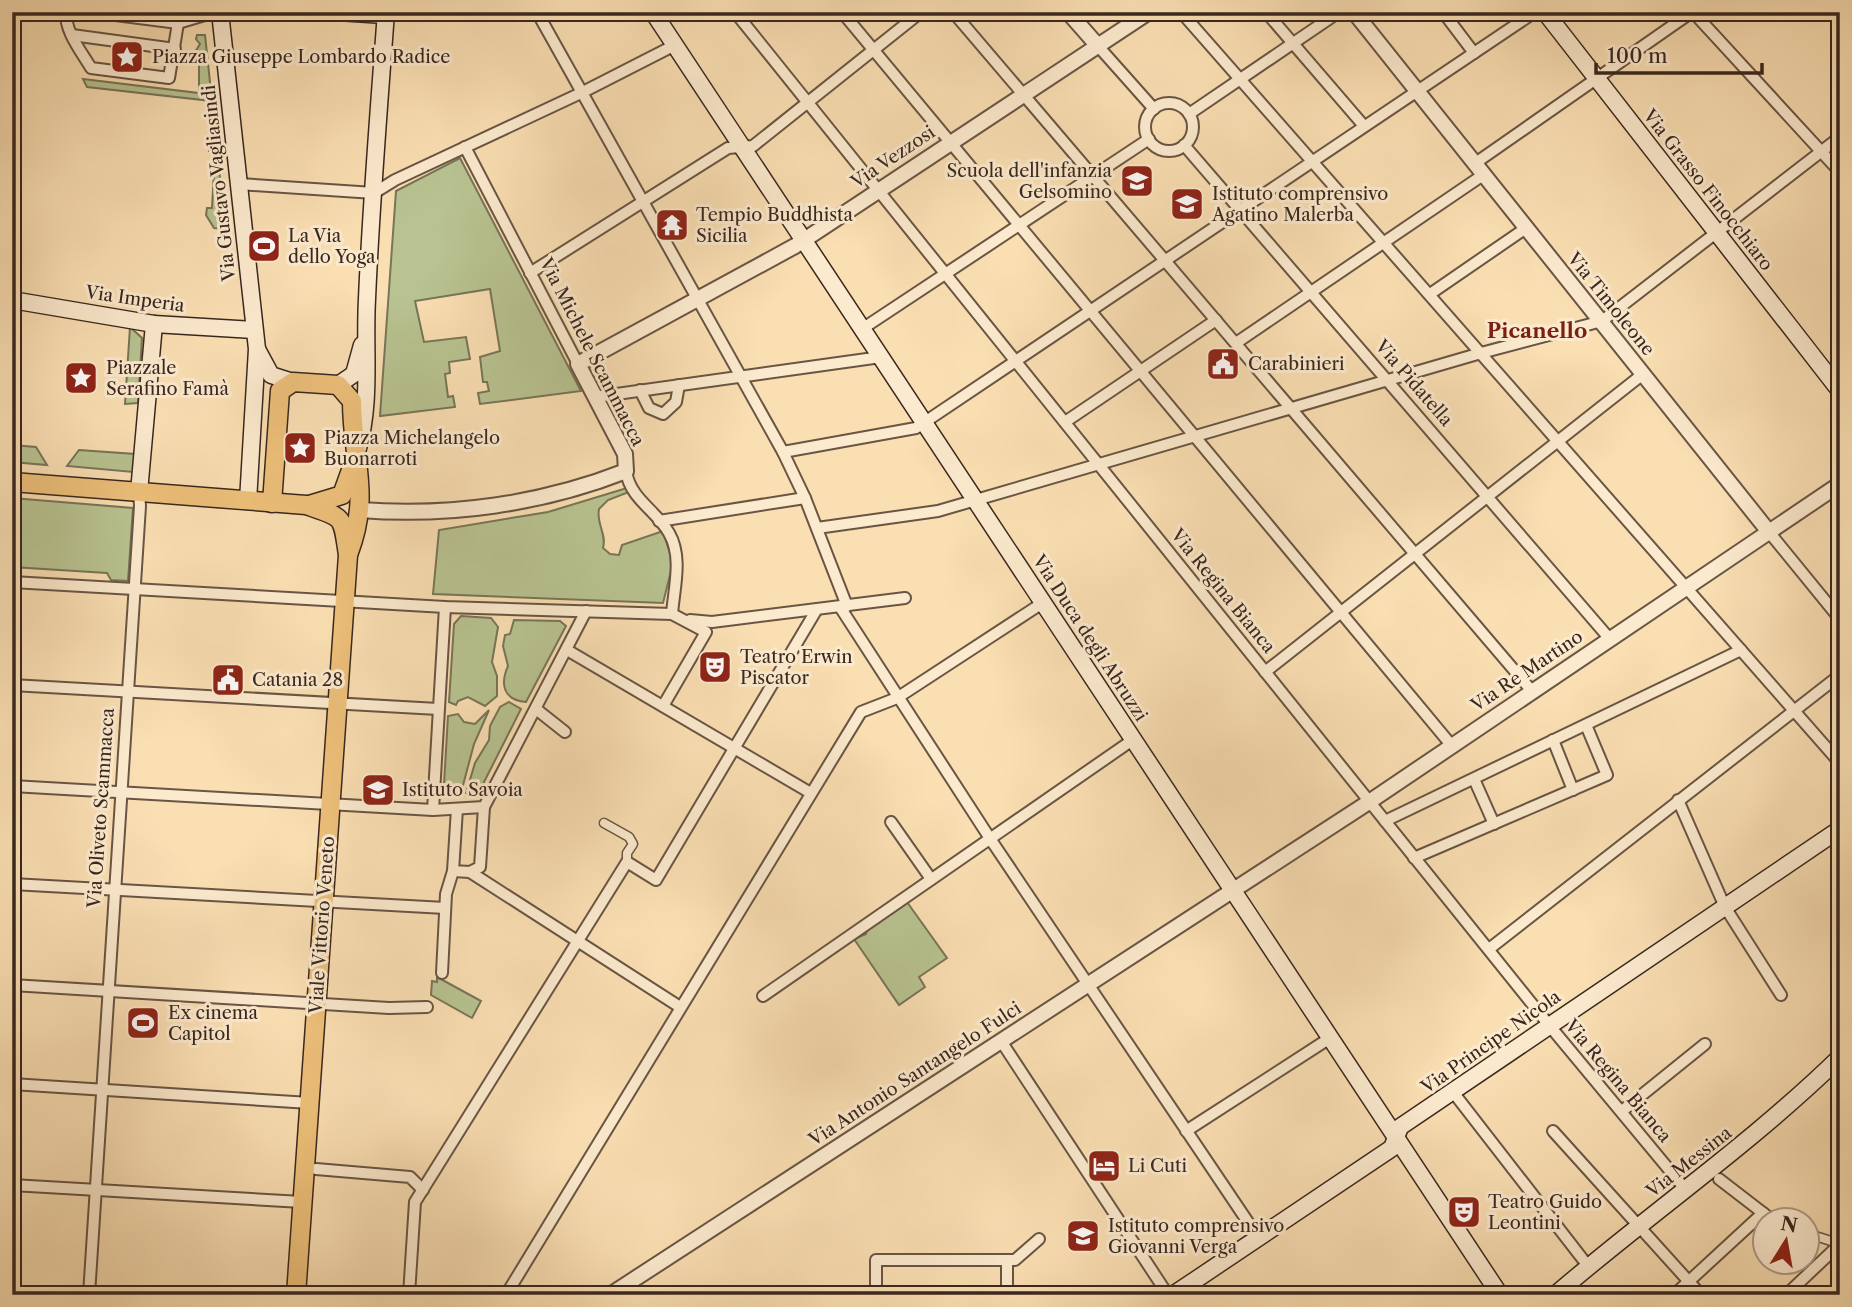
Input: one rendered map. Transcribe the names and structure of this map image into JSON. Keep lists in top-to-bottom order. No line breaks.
{"streets":{"main road":["Via Gustavo Vagliasindi","Via Grasso Finocchiaro","Via Imperia","Via Duca degli Abruzzi","Via Oliveto Scammacca","Viale Vittorio Veneto","Via Principe Nicola","Via Messina"],"street":["Via Vezzosi","Via Timoleone","Via Michele Scammacca","Via Pidatella","Via Regina Bianca","Via Re Martino","Via Antonio Santangelo Fulci"]},"crossings":[["Via Vezzosi","Via Michele Scammacca"],["Via Vezzosi","Via Regina Bianca"],["Via Vezzosi","Via Duca degli Abruzzi"],["Via Gustavo Vagliasindi","Via Imperia"],["Via Imperia","Via Oliveto Scammacca"],["Via Timoleone","Via Re Martino"],["Via Pidatella","Via Re Martino"],["Via Regina Bianca","Via Re Martino"],["Via Regina Bianca","Via Principe Nicola"],["Via Regina Bianca","Via Messina"],["Via Duca degli Abruzzi","Via Re Martino"],["Via Duca degli Abruzzi","Via Principe Nicola"],["Via Duca degli Abruzzi","Via Antonio Santangelo Fulci"],["Via Re Martino","Via Antonio Santangelo Fulci"]],"districts":["Picanello"],"places":{"place":["Piazza Giuseppe Lombardo Radice","Piazzale Serafino Famà","Piazza Michelangelo Buonarroti"],"school or university":["Scuola dell'infanzia Gelsomino","Istituto comprensivo Agatino Malerba","Istituto Savoia","Istituto comprensivo Giovanni Verga"],"temple":["Tempio Buddhista Sicilia"],"sports":["La Via dello Yoga","Ex cinema Capitol"],"public building":["Carabinieri","Catania 28"],"theatre":["Teatro Erwin Piscator","Teatro Guido Leontini"],"hotel":["Li Cuti"]},"scale_bar":"100 m","north":"top"}
